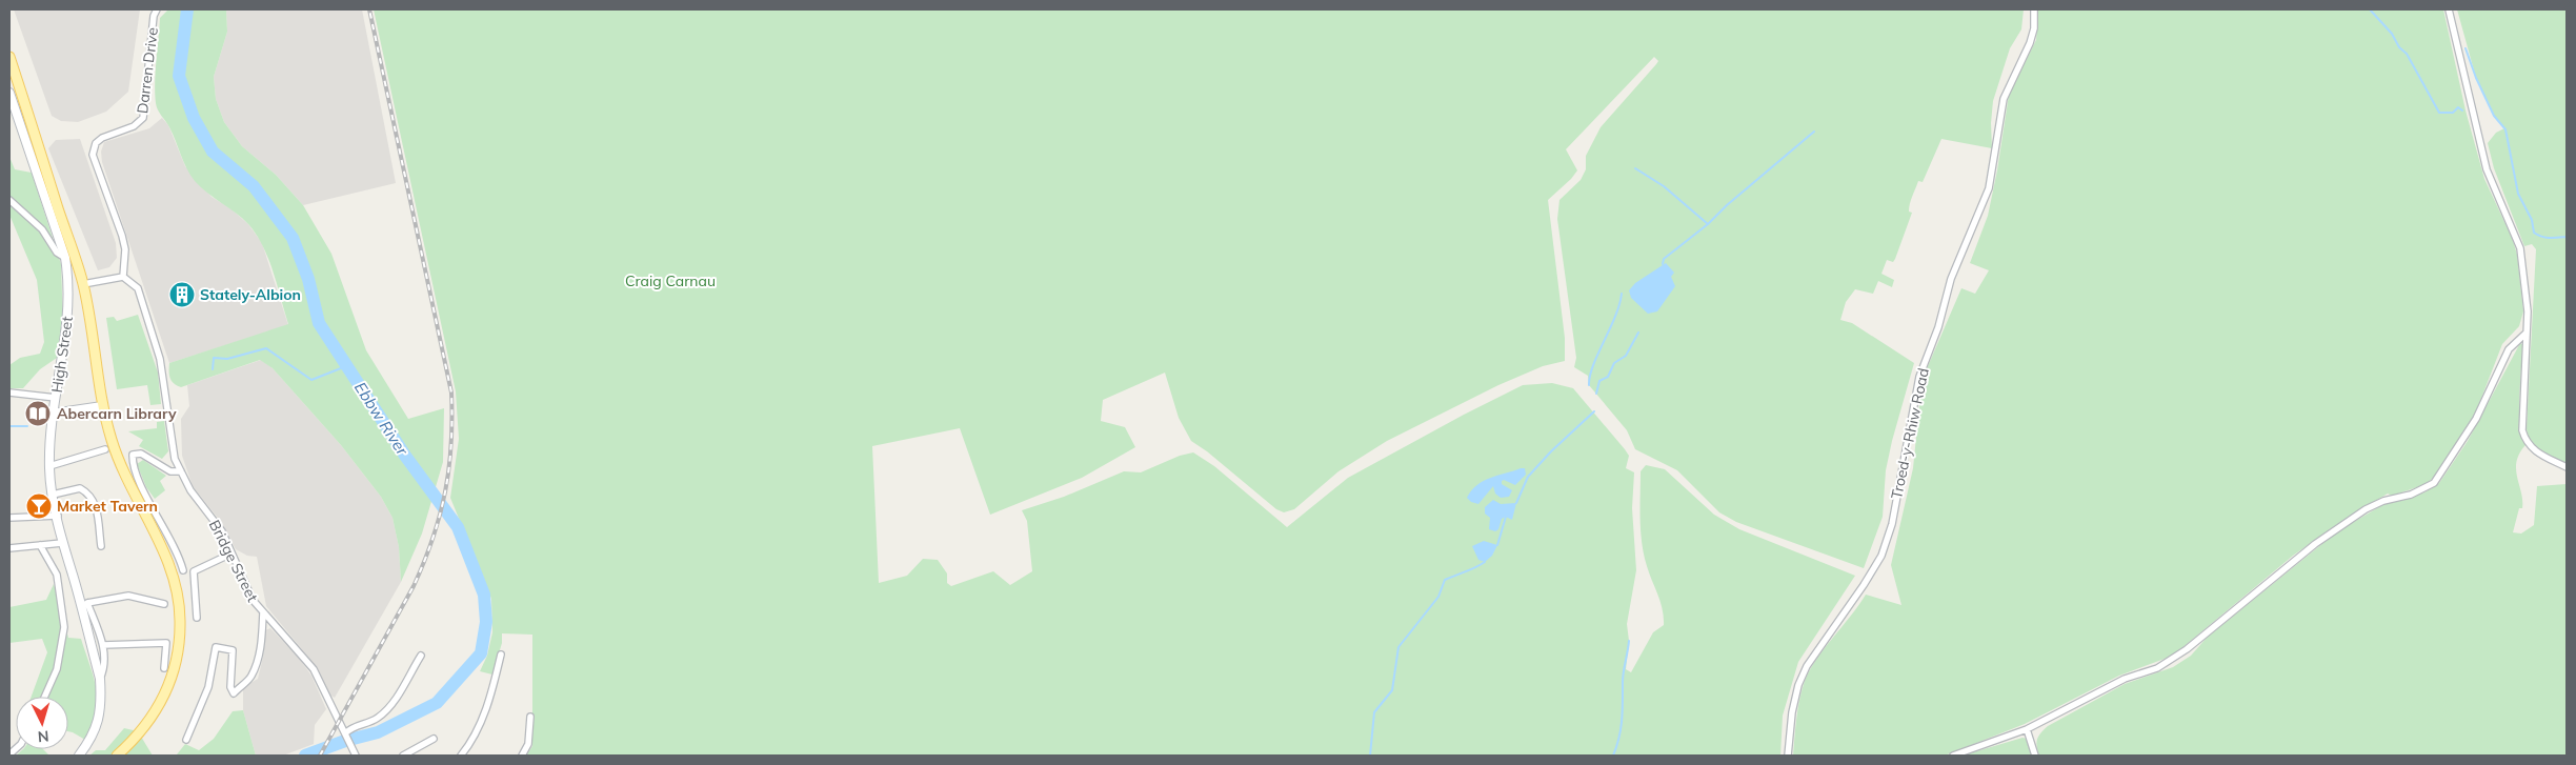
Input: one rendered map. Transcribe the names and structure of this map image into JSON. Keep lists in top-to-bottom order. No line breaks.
{"streets":{"main road":["High Street"],"street":["Darren Drive","Troed-y-Rhiw Road","Bridge Street"]},"crossings":[["Darren Drive","Bridge Street"]],"water":["Ebbw River"],"parks":["Craig Carnau"],"places":{"building":["Stately-Albion"],"library":["Abercarn Library"],"bar":["Market Tavern"]},"north":"bottom"}
